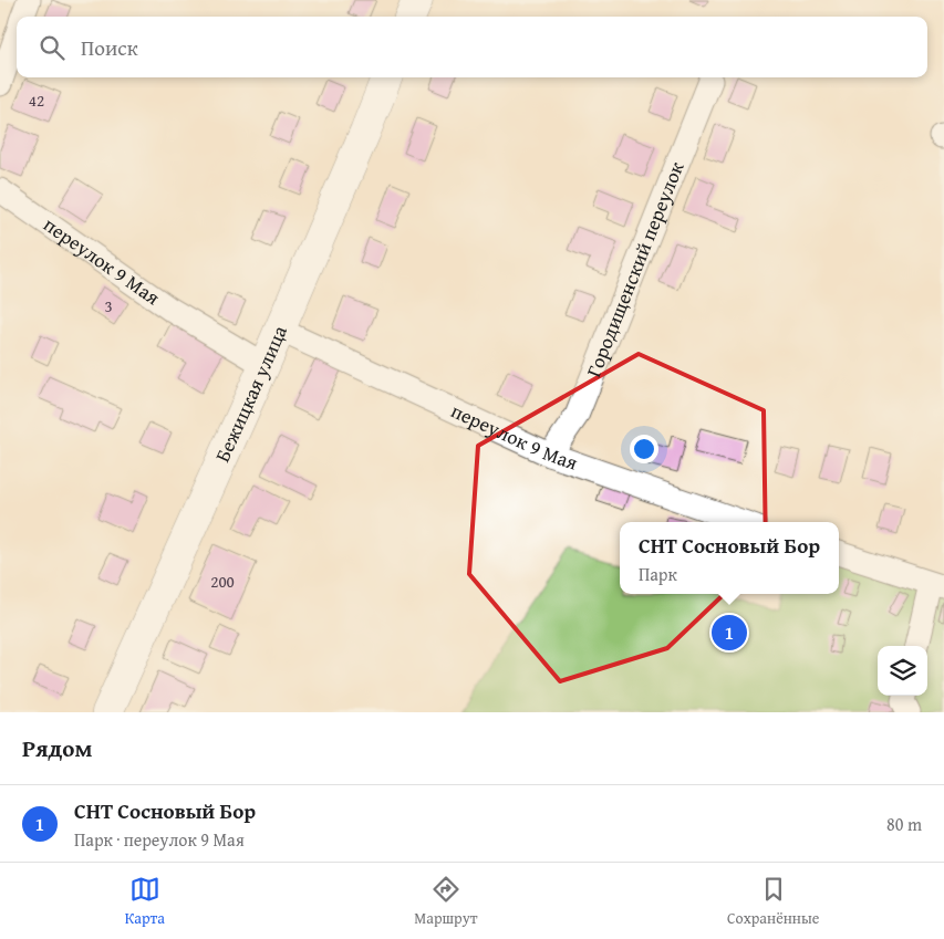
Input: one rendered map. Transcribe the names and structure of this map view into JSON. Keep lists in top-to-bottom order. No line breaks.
{"streets":{"main road":["Бежицкая улица"],"street":["переулок 9 Мая","Городищенский переулок"]},"crossings":[["переулок 9 Мая","Городищенский переулок"],["переулок 9 Мая","Бежицкая улица"]],"house_numbers":["42","3","200"],"page":{"search":"Поиск","popup":["СНТ Сосновый Бор","Парк"],"pins":"1","heading":"Рядом","list":[{"mark":"1","name":"СНТ Сосновый Бор","note":"Парк · переулок 9 Мая","value":"80 m"}],"nav":["Карта","Маршрут","Сохранённые"]}}
